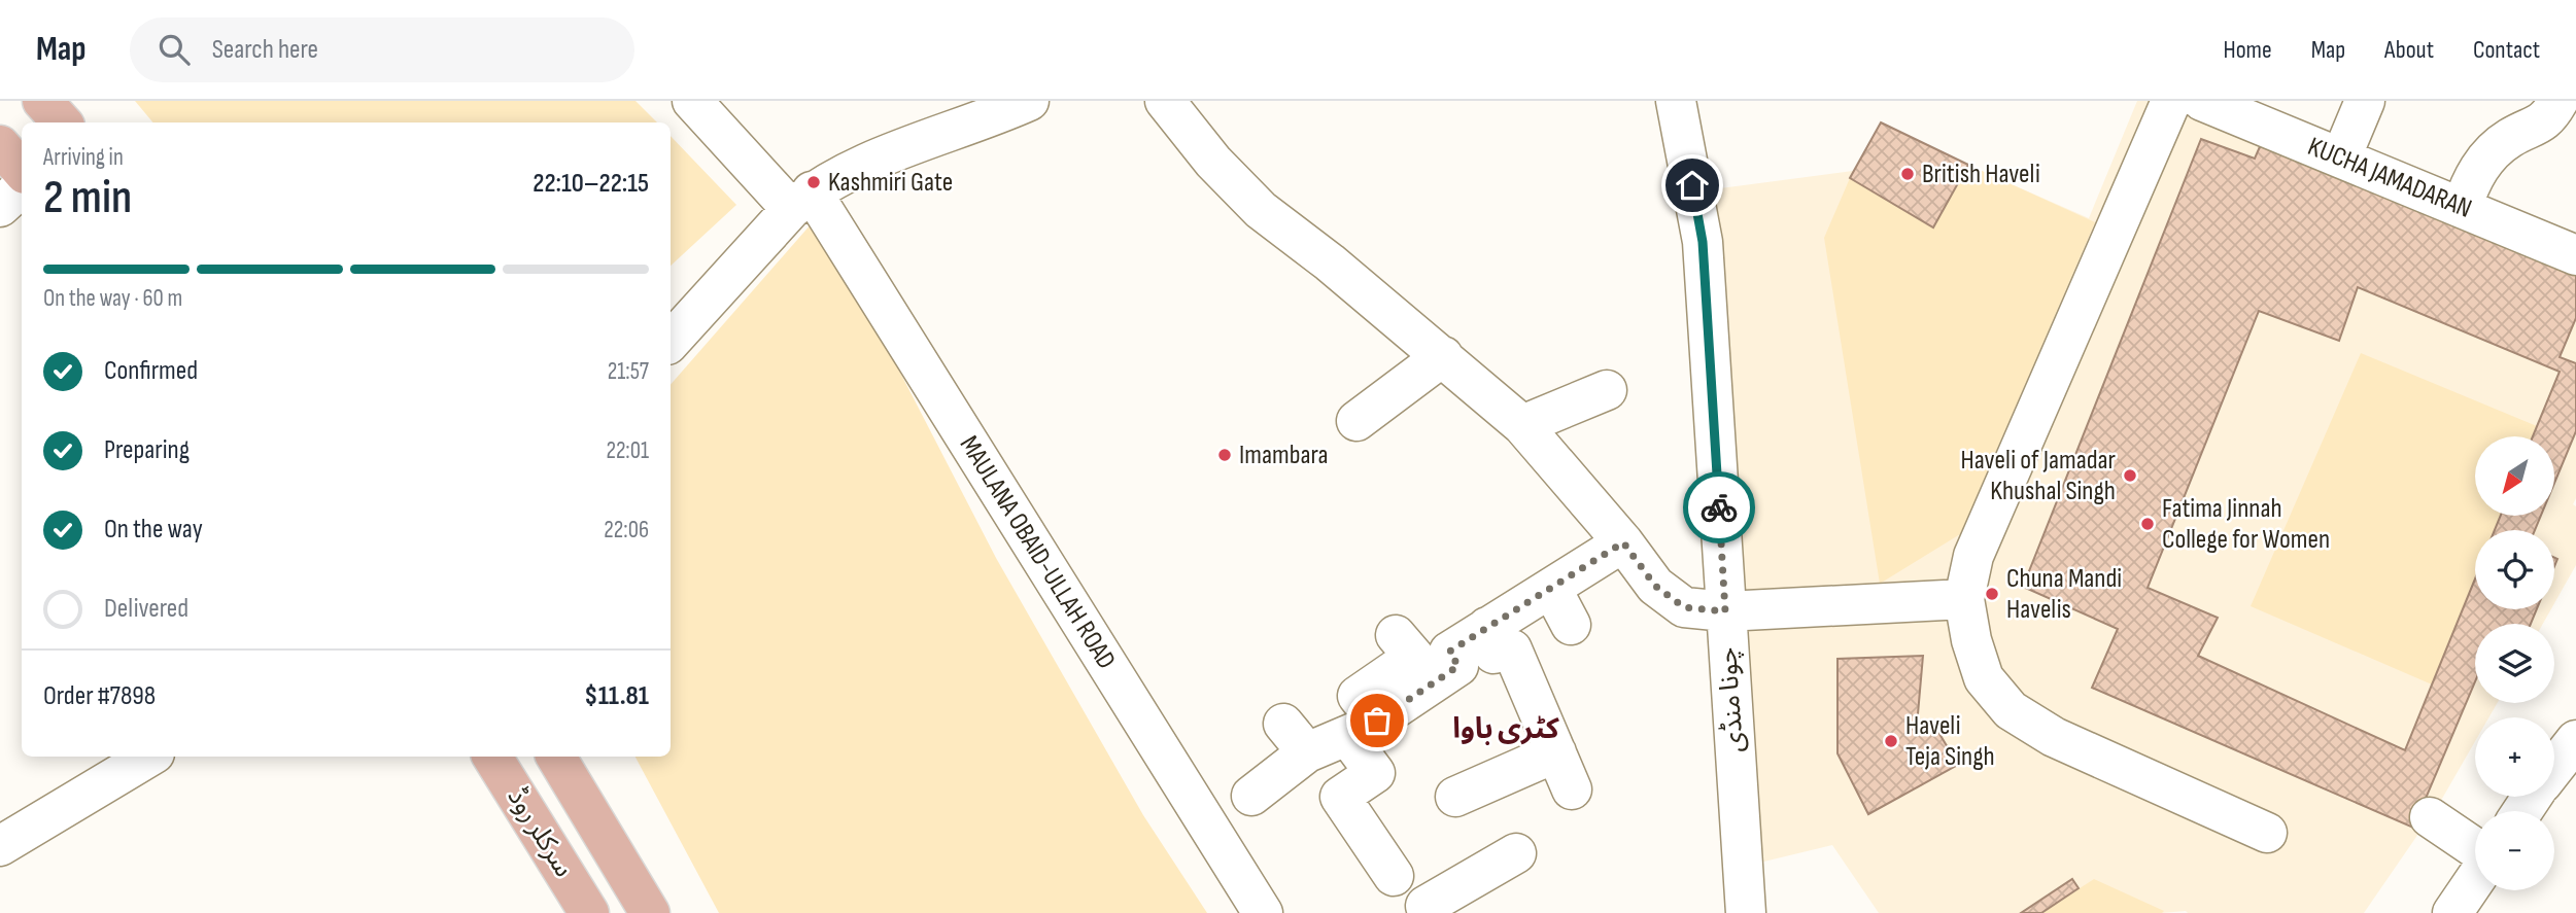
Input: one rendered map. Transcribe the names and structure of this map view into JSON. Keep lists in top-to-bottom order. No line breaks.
{"streets":{"main road":["سرکلر روڈ"],"street":["KUCHA JAMADARAN","MAULANA OBAID-ULLAH ROAD","چونا منڈی"]},"districts":["کٹری باوا"],"places":["British Haveli","Kashmiri Gate","Imambara","Haveli of Jamadar Khushal Singh","Fatima Jinnah College for Women","Chuna Mandi Havelis","Haveli Teja Singh"],"north":"bottom left","page":{"header":"Map","search":"Search here","nav":["Home","Map","About","Contact"],"heading":["2 min","Arriving in","22:10–22:15"],"panel":["Order #7898","$11.81"],"bar":"On the way · 60 m","list":[["Confirmed","21:57"],["Preparing","22:01"],["On the way","22:06"],"Delivered"],"map_buttons":["+","−"]}}
